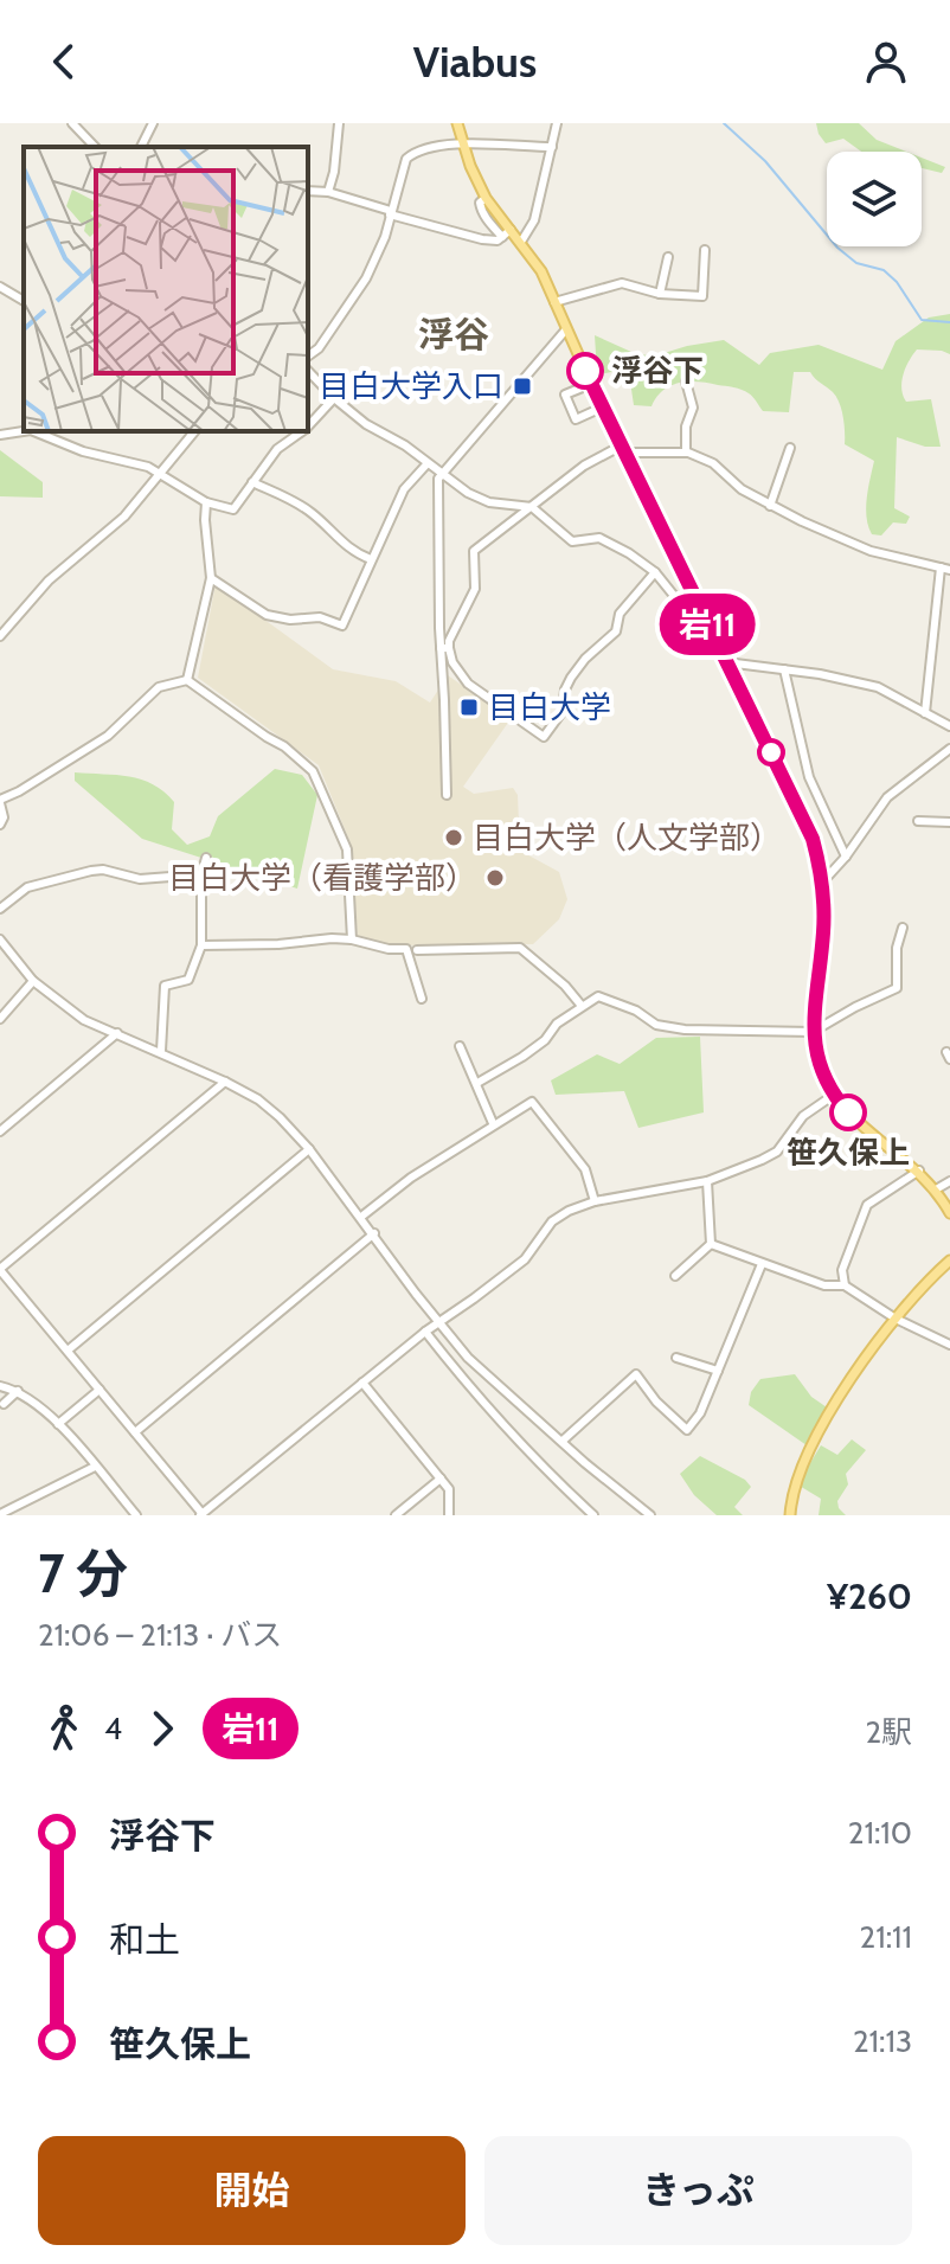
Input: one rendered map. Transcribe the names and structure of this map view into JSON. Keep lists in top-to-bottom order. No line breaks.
{"districts":["浮谷"],"places":{"other":["浮谷下","目白大学（人文学部）","目白大学（看護学部）","笹久保上"],"transit":["目白大学入口","目白大学"]},"lines":["bus line 岩11"],"page":{"header":"Viabus","on_map":"岩11","heading":["7 分","21:06 – 21:13 · バス","¥260"],"legs":["4","岩11","2駅"],"list":[{"name":"浮谷下","value":"21:10"},{"name":"和土","value":"21:11"},{"name":"笹久保上","value":"21:13"}],"buttons":["開始","きっぷ"]}}
